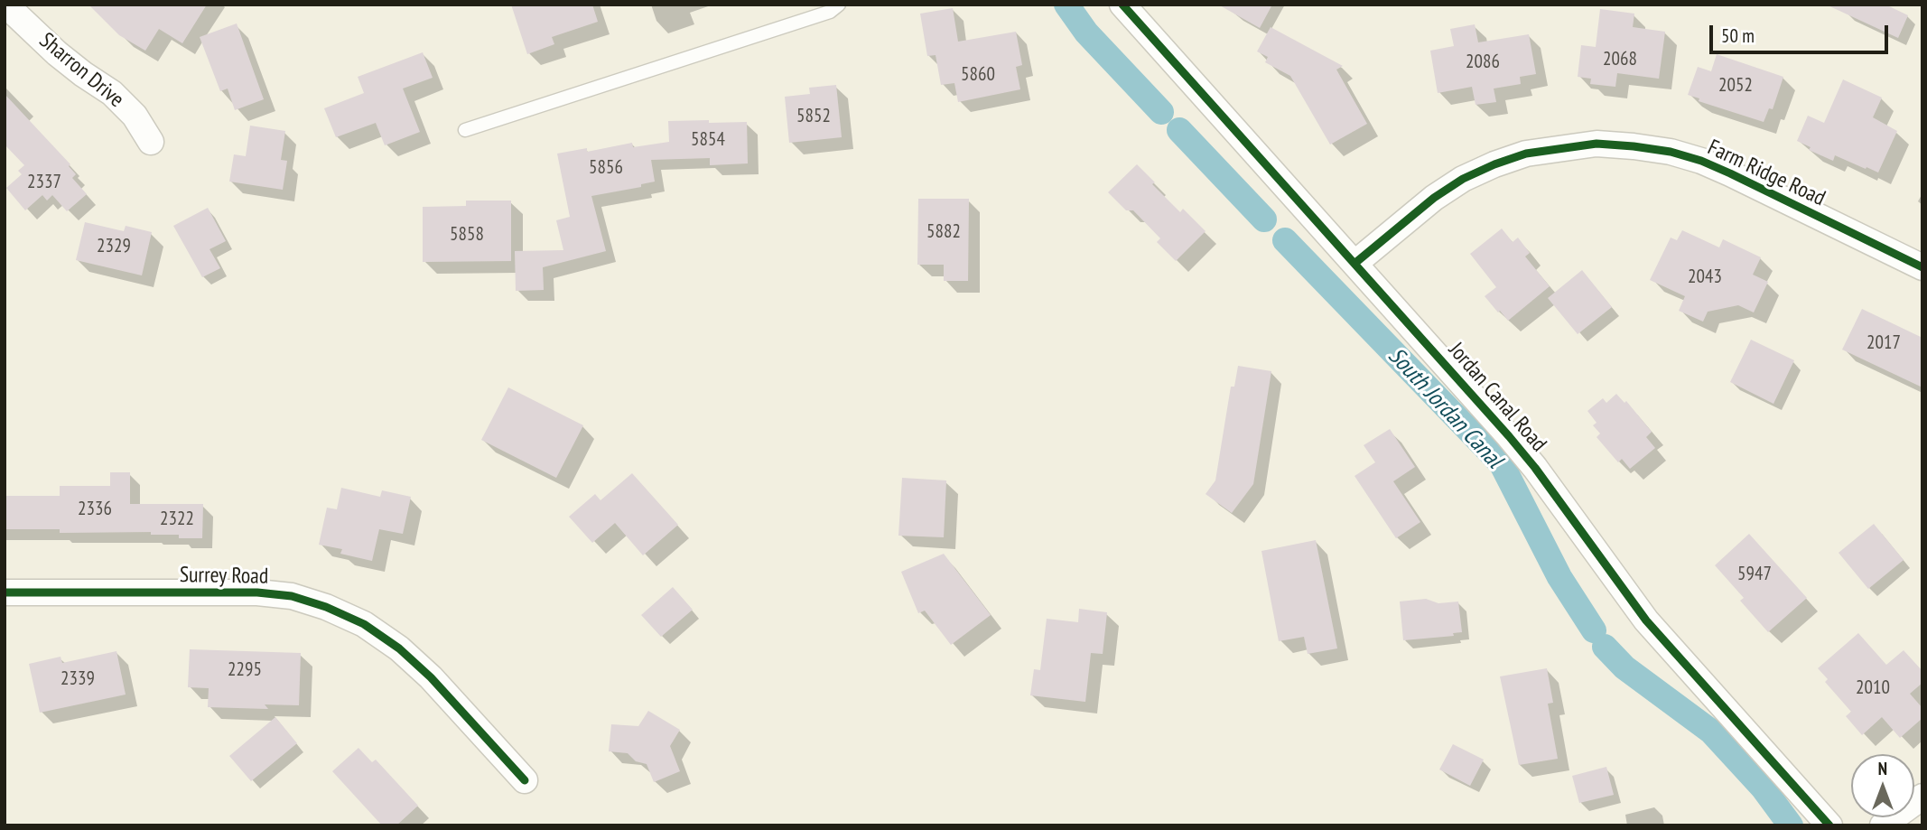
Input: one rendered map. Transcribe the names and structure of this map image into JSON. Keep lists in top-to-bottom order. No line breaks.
{"streets":{"street":["Sharron Drive","Farm Ridge Road","Jordan Canal Road","Surrey Road"]},"crossings":[["Farm Ridge Road","Jordan Canal Road"]],"water":["South Jordan Canal"],"house_numbers":["2068","2086","5860","2052","5852","5854","5856","2337","5882","5858","2329","2043","2017","2336","2322","5947","2295","2339","2010"],"scale_bar":"50 m","north":"top"}
